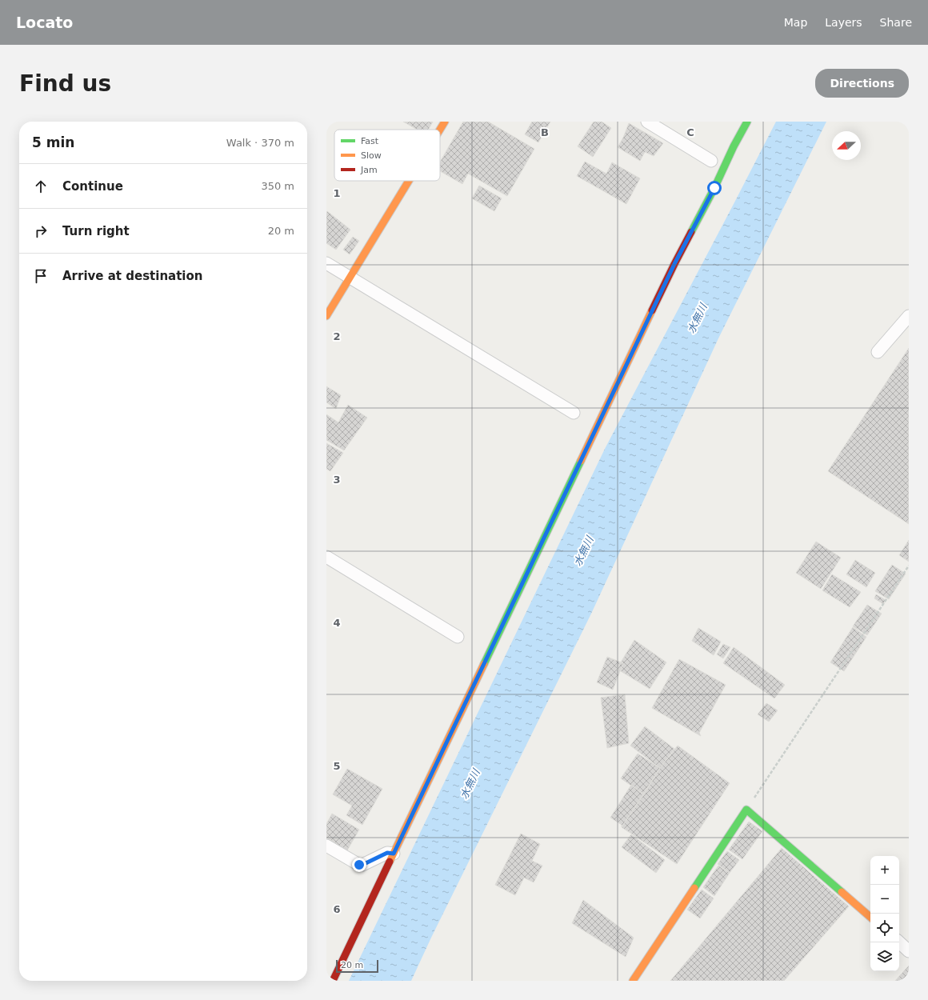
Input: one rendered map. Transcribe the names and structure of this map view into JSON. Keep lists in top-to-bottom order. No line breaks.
{"water":["水無川"],"legend":["Fast","Slow","Jam"],"scale_bar":"20 m","north":"left","page":{"header":"Locato","nav":["Map","Layers","Share"],"buttons":"Directions","title":"Find us","heading":["5 min","Walk · 370 m"],"list":[["Continue","350 m"],["Turn right","20 m"],"Arrive at destination"],"map_buttons":["+","−"],"scale":"20 m"},"grid":{"columns":["B","C"],"rows":["1","2","3","4","5","6"]}}
